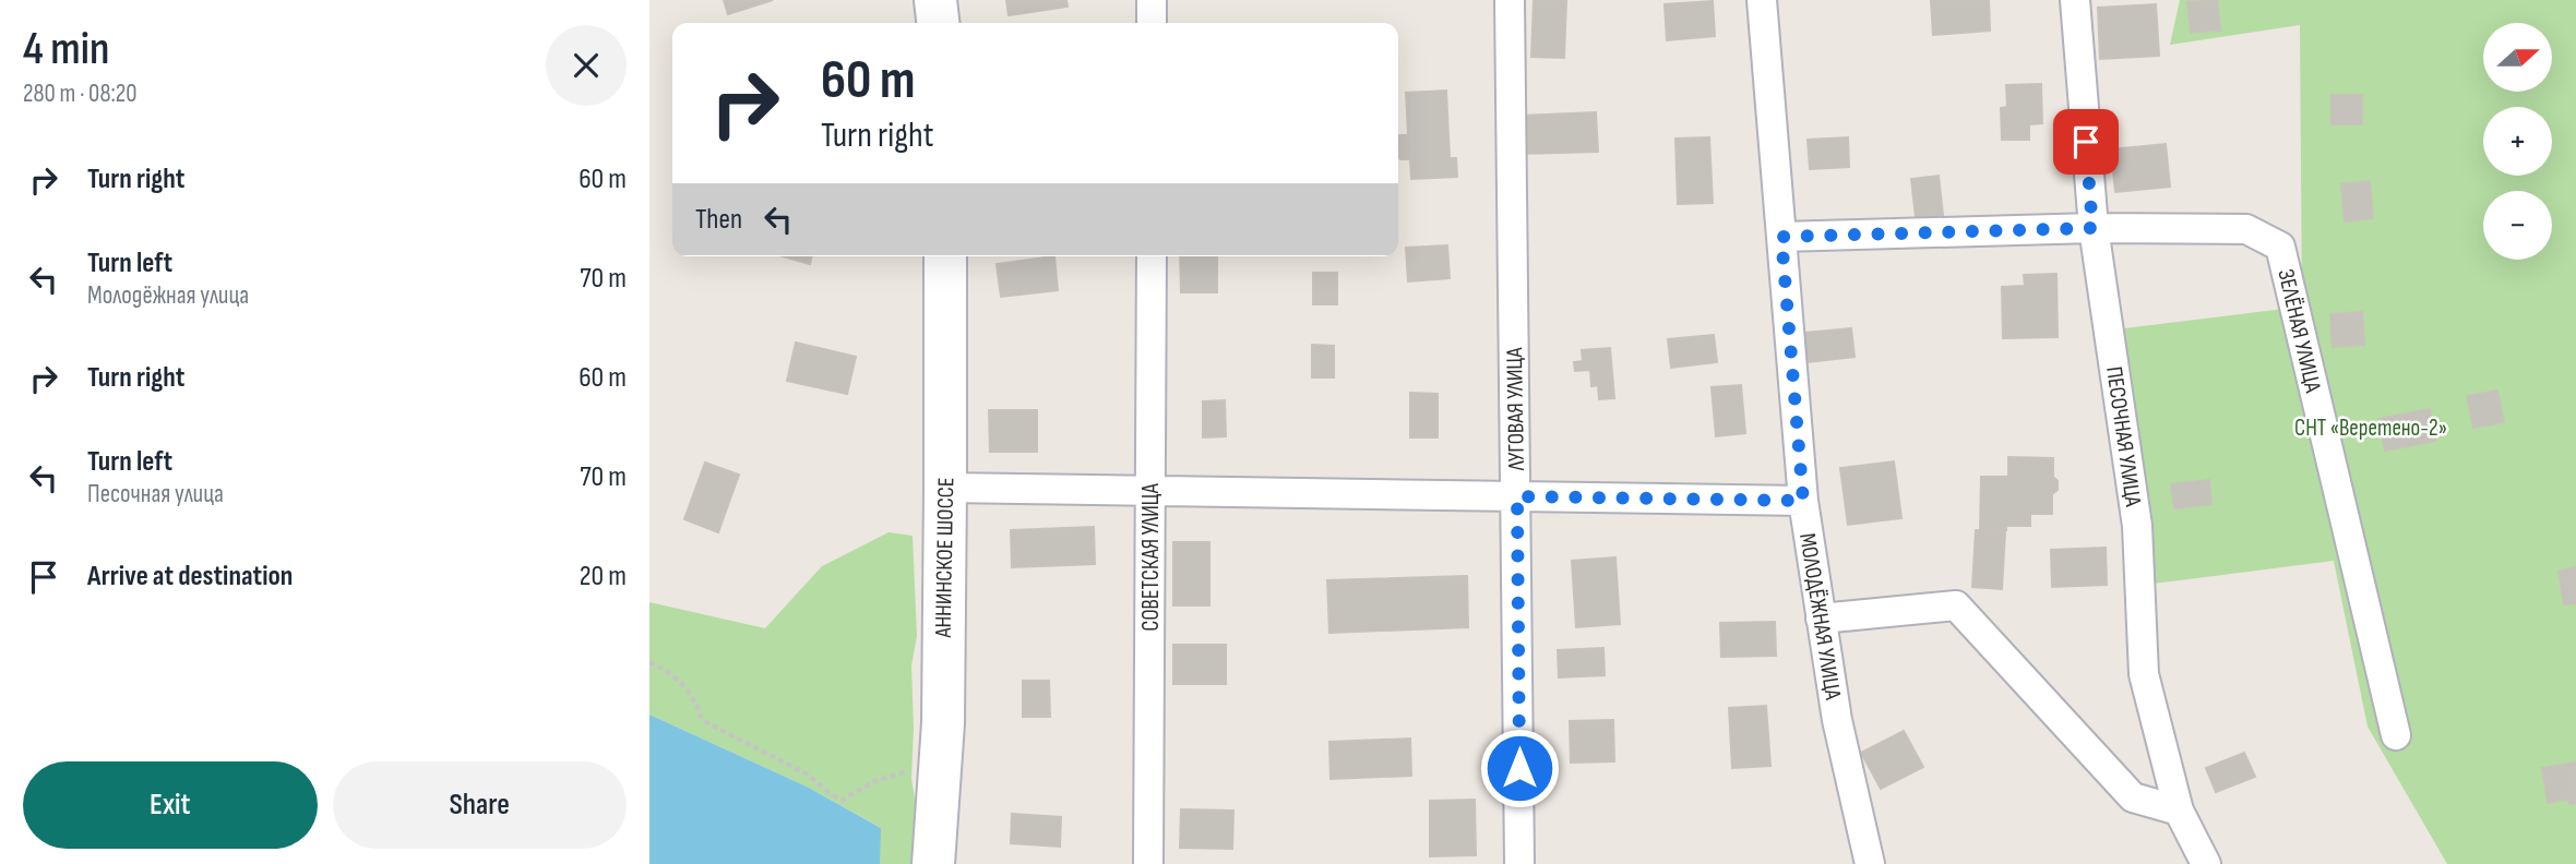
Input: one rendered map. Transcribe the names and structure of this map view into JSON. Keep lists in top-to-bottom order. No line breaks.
{"streets":{"main road":["АННИНСКОЕ ШОССЕ"],"street":["ЗЕЛЁНАЯ УЛИЦА","ЛУГОВАЯ УЛИЦА","ПЕСОЧНАЯ УЛИЦА","СОВЕТСКАЯ УЛИЦА","МОЛОДЁЖНАЯ УЛИЦА"]},"crossings":[["ЗЕЛЁНАЯ УЛИЦА","ПЕСОЧНАЯ УЛИЦА"],["ЗЕЛЁНАЯ УЛИЦА","МОЛОДЁЖНАЯ УЛИЦА"]],"parks":["СНТ «Веретено-2»"],"north":"right","page":{"heading":["4 min","280 m · 08:20"],"map_buttons":["+","−"],"turn":["60 m","Turn right"],"list":[{"name":"Turn right","value":"60 m"},{"name":"Turn left","note":"Молодёжная улица","value":"70 m"},{"name":"Turn right","value":"60 m"},{"name":"Turn left","note":"Песочная улица","value":"70 m"},{"name":"Arrive at destination","value":"20 m"}],"then":"Then","buttons":["Exit","Share"]}}
